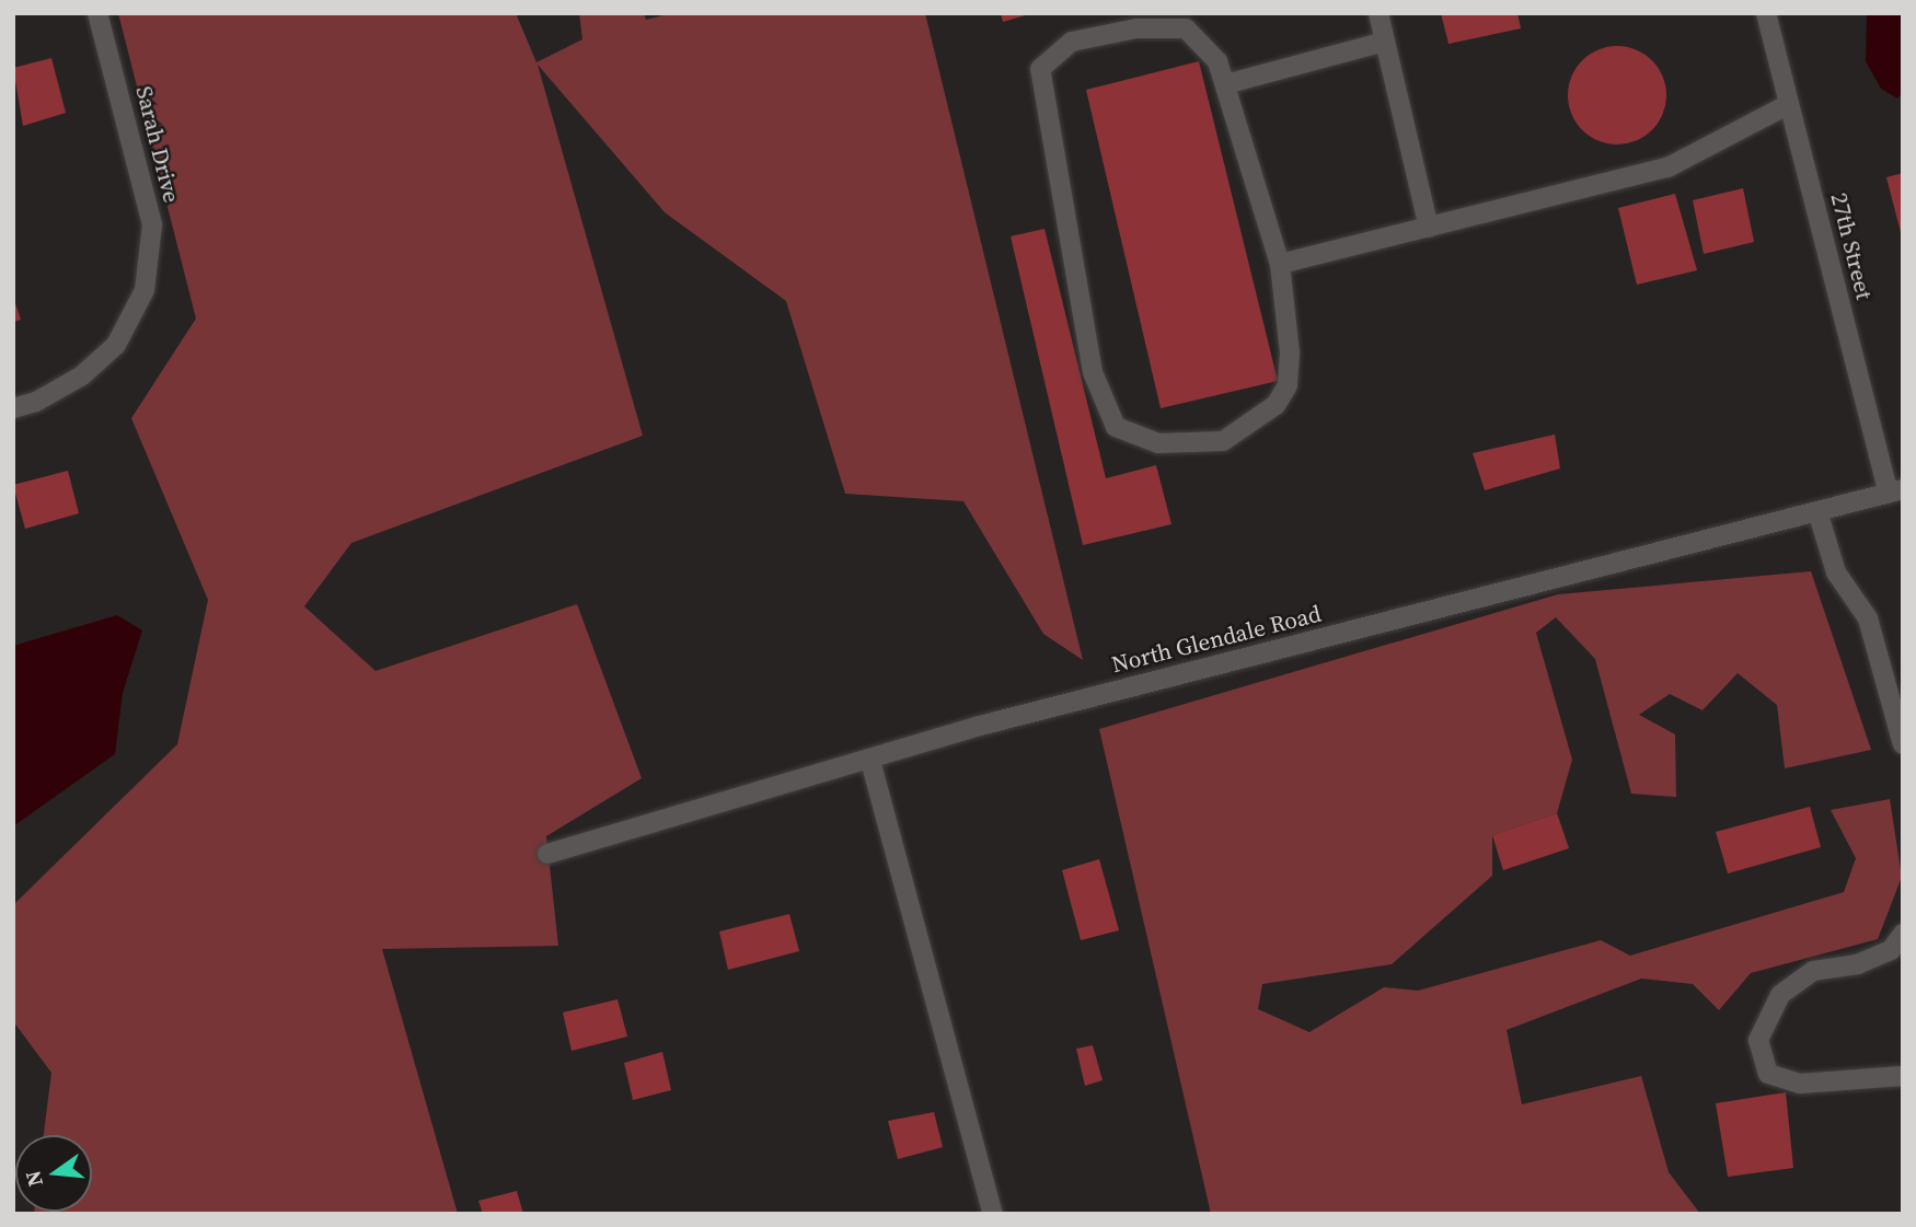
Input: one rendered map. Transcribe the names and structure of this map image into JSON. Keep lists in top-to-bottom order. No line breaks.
{"streets":{"street":["Sarah Drive","27th Street","North Glendale Road"]},"crossings":[["27th Street","North Glendale Road"]],"north":"left"}
